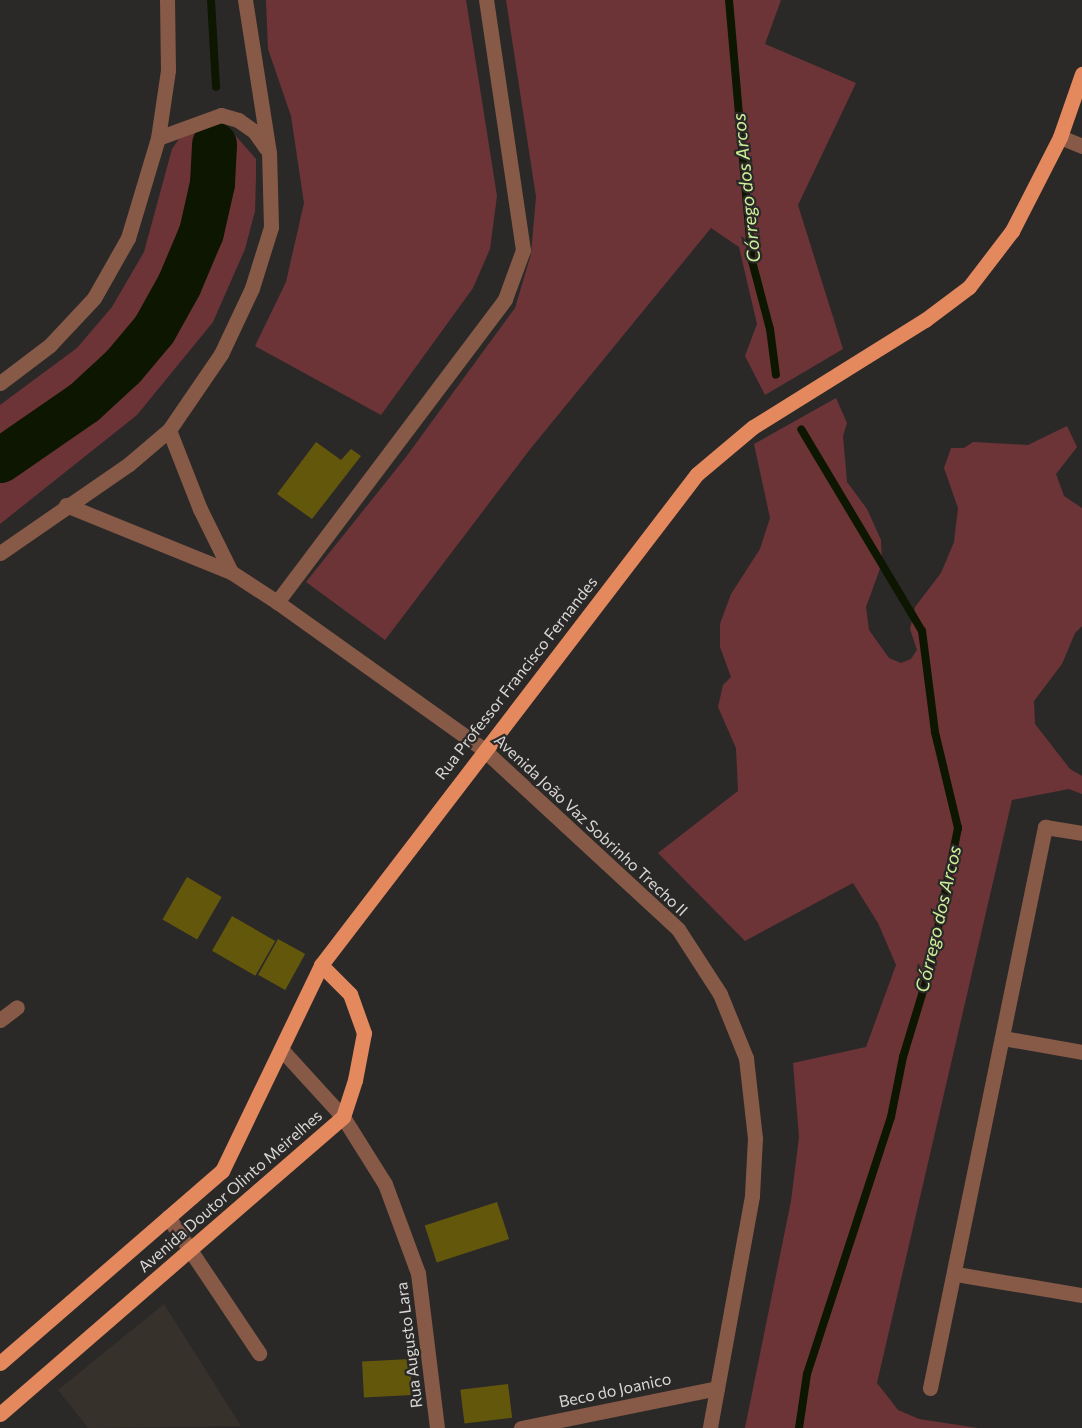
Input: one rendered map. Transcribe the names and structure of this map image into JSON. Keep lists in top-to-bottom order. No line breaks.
{"streets":{"main road":["Rua Professor Francisco Fernandes","Avenida Doutor Olinto Meirelhes"],"street":["Avenida João Vaz Sobrinho Trecho II","Rua Augusto Lara","Beco do Joanico"]},"crossings":[["Rua Professor Francisco Fernandes","Avenida João Vaz Sobrinho Trecho II"],["Rua Professor Francisco Fernandes","Avenida Doutor Olinto Meirelhes"],["Avenida João Vaz Sobrinho Trecho II","Beco do Joanico"],["Avenida Doutor Olinto Meirelhes","Rua Augusto Lara"]],"water":["Córrego dos Arcos"]}
